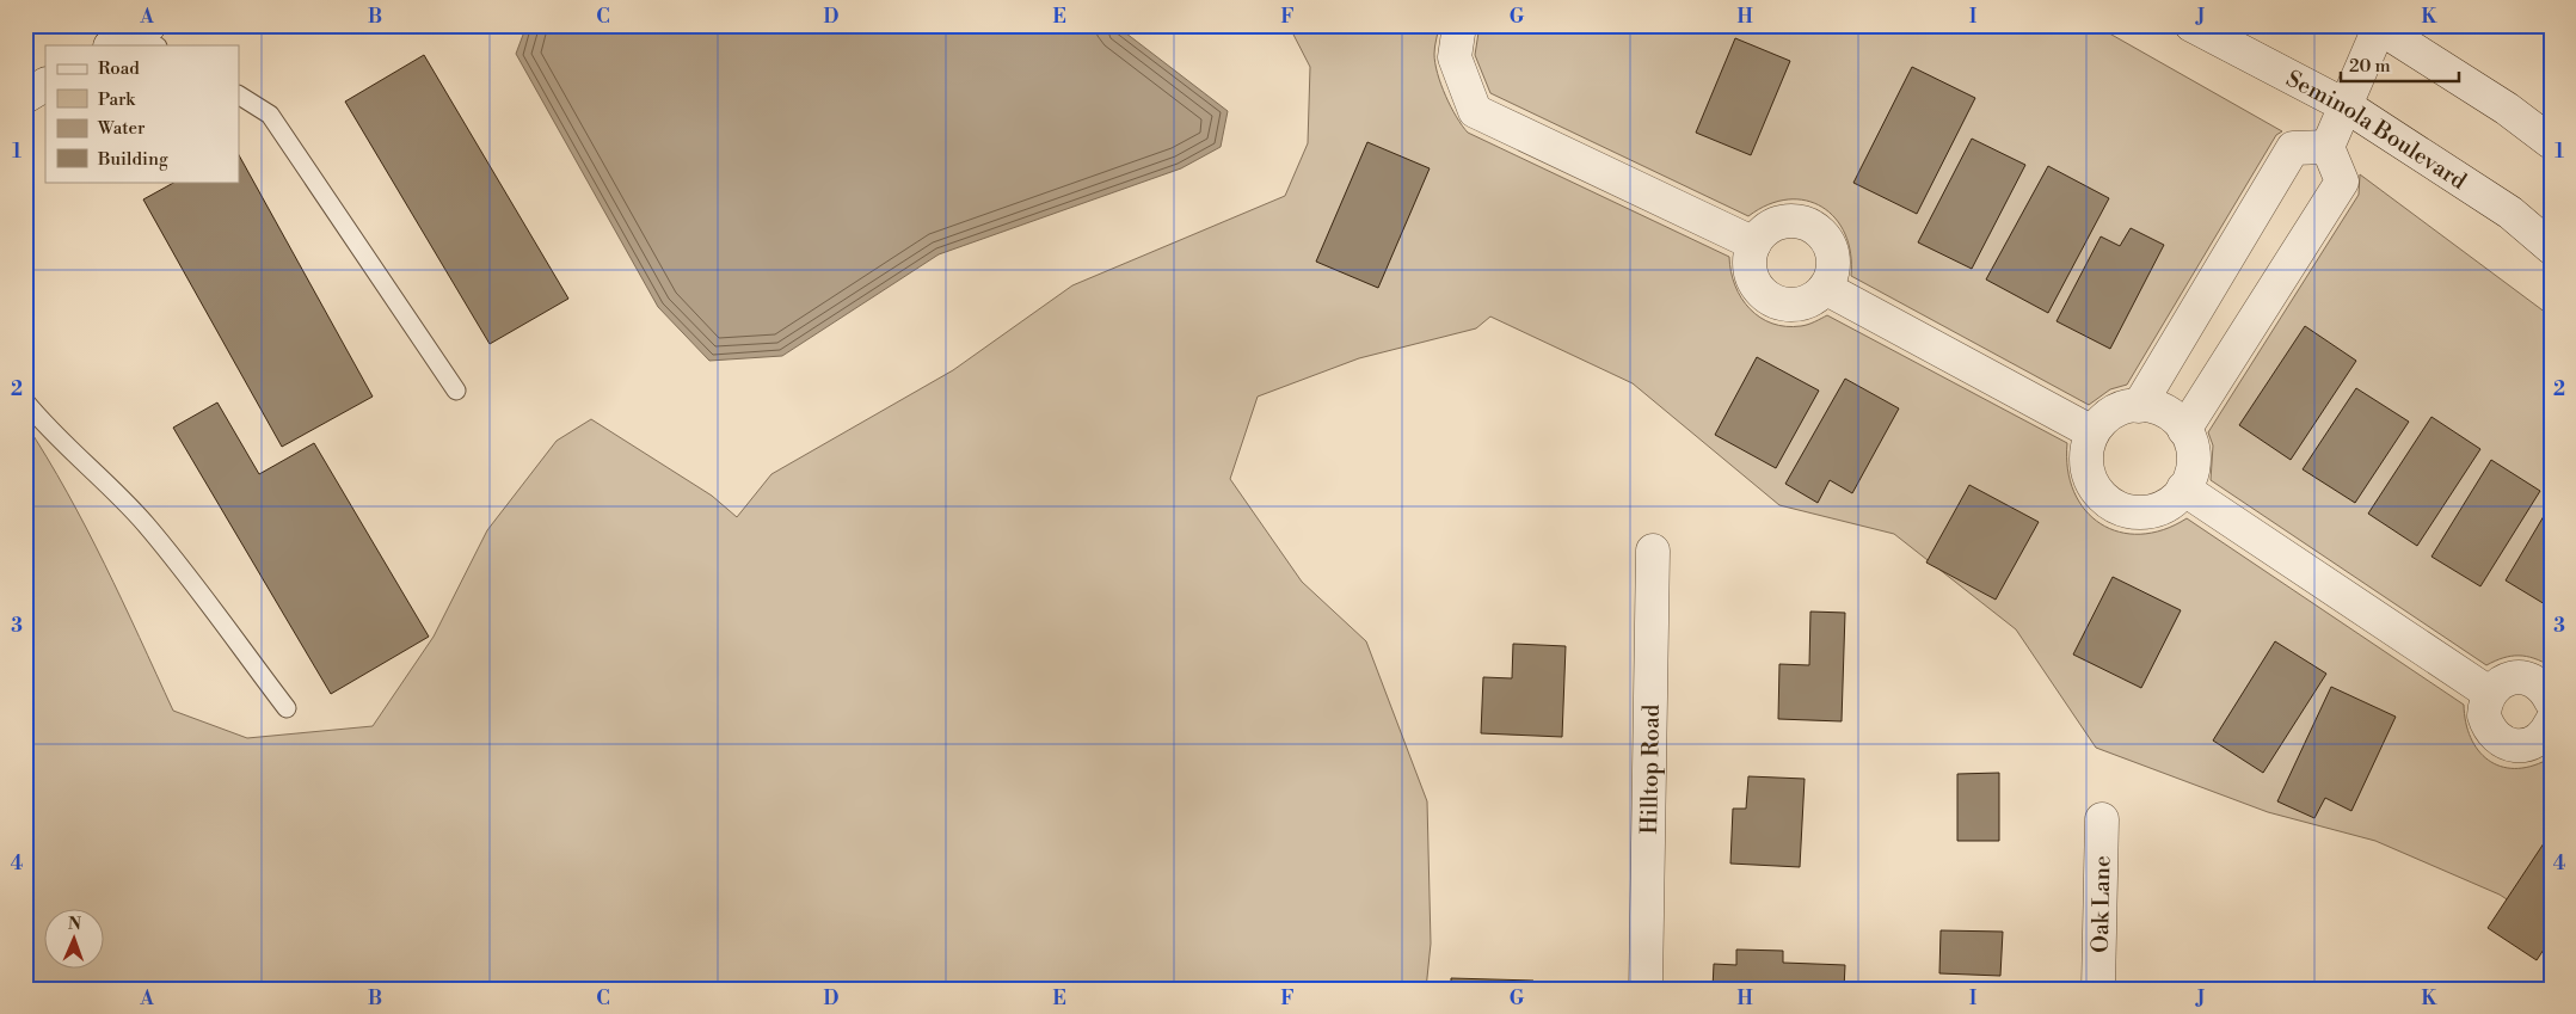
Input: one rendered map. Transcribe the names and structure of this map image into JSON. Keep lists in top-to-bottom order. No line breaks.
{"streets":{"street":["Seminola Boulevard","Hilltop Road","Oak Lane"]},"legend":["Road","Park","Water","Building"],"scale_bar":"20 m","north":"top","grid":{"columns":["A","B","C","D","E","F","G","H","I","J","K"],"rows":["1","2","3","4"]}}
